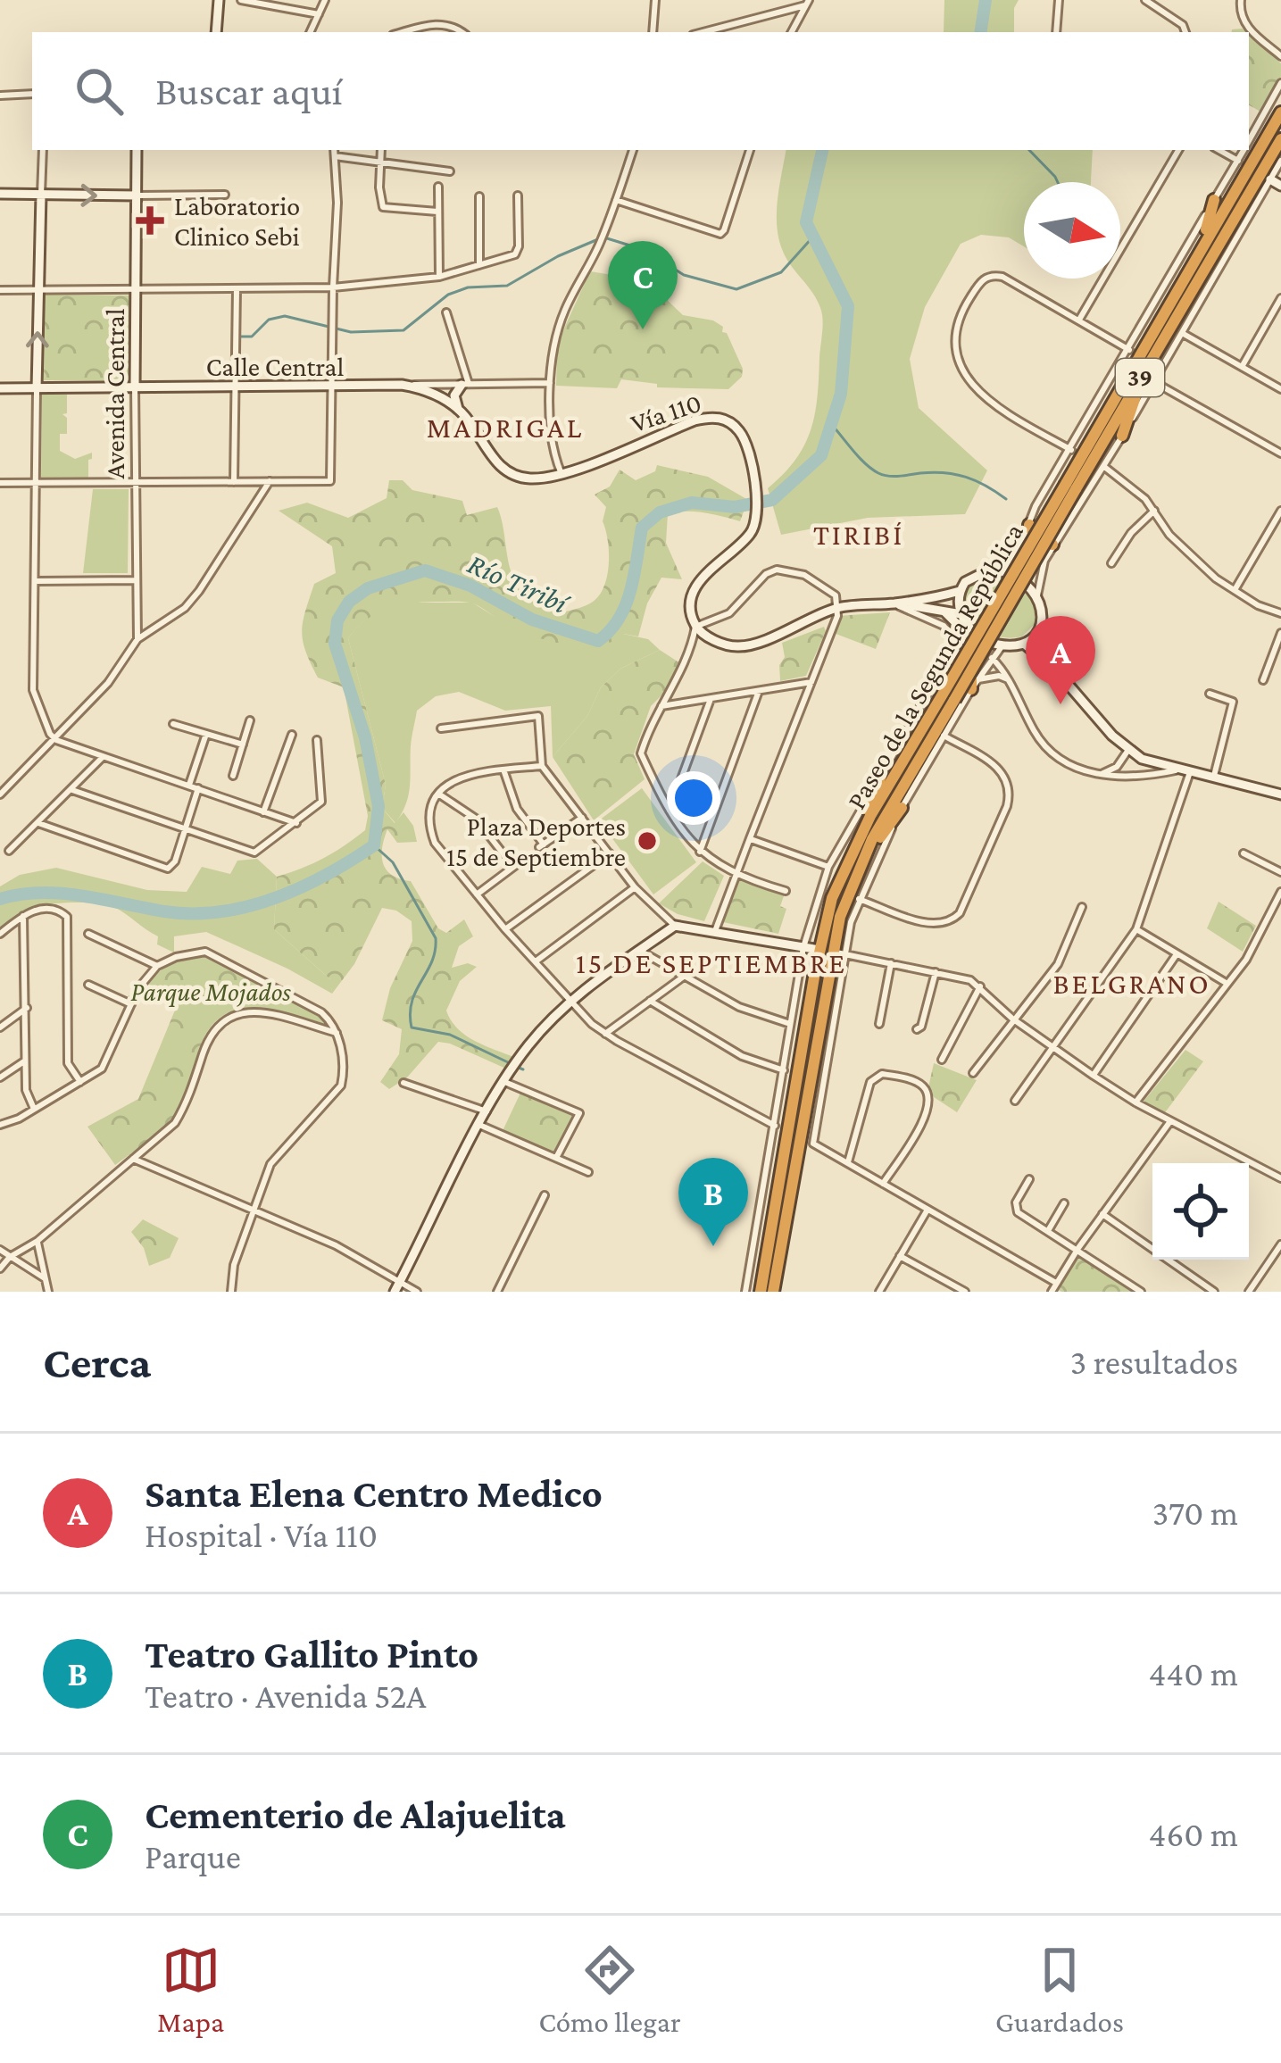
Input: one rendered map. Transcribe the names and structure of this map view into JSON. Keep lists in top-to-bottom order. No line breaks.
{"streets":{"highway":["39","Paseo de la Segunda República"],"main road":["Calle Central","Avenida Central","Vía 110"]},"crossings":[["Calle Central","Avenida Central"]],"districts":["MADRIGAL","TIRIBÍ","15 DE SEPTIEMBRE","BELGRANO"],"water":["Río Tiribí"],"parks":["Parque Mojados"],"places":{"health":["Laboratorio Clinico Sebi"],"other":["Plaza Deportes 15 de Septiembre"]},"north":"right","page":{"search":"Buscar aquí","pins":["C","A","B"],"heading":["Cerca","3 resultados"],"list":[{"mark":"A","name":"Santa Elena Centro Medico","note":"Hospital · Vía 110","value":"370 m"},{"mark":"B","name":"Teatro Gallito Pinto","note":"Teatro · Avenida 52A","value":"440 m"},{"mark":"C","name":"Cementerio de Alajuelita","note":"Parque","value":"460 m"}],"nav":["Mapa","Cómo llegar","Guardados"]}}
